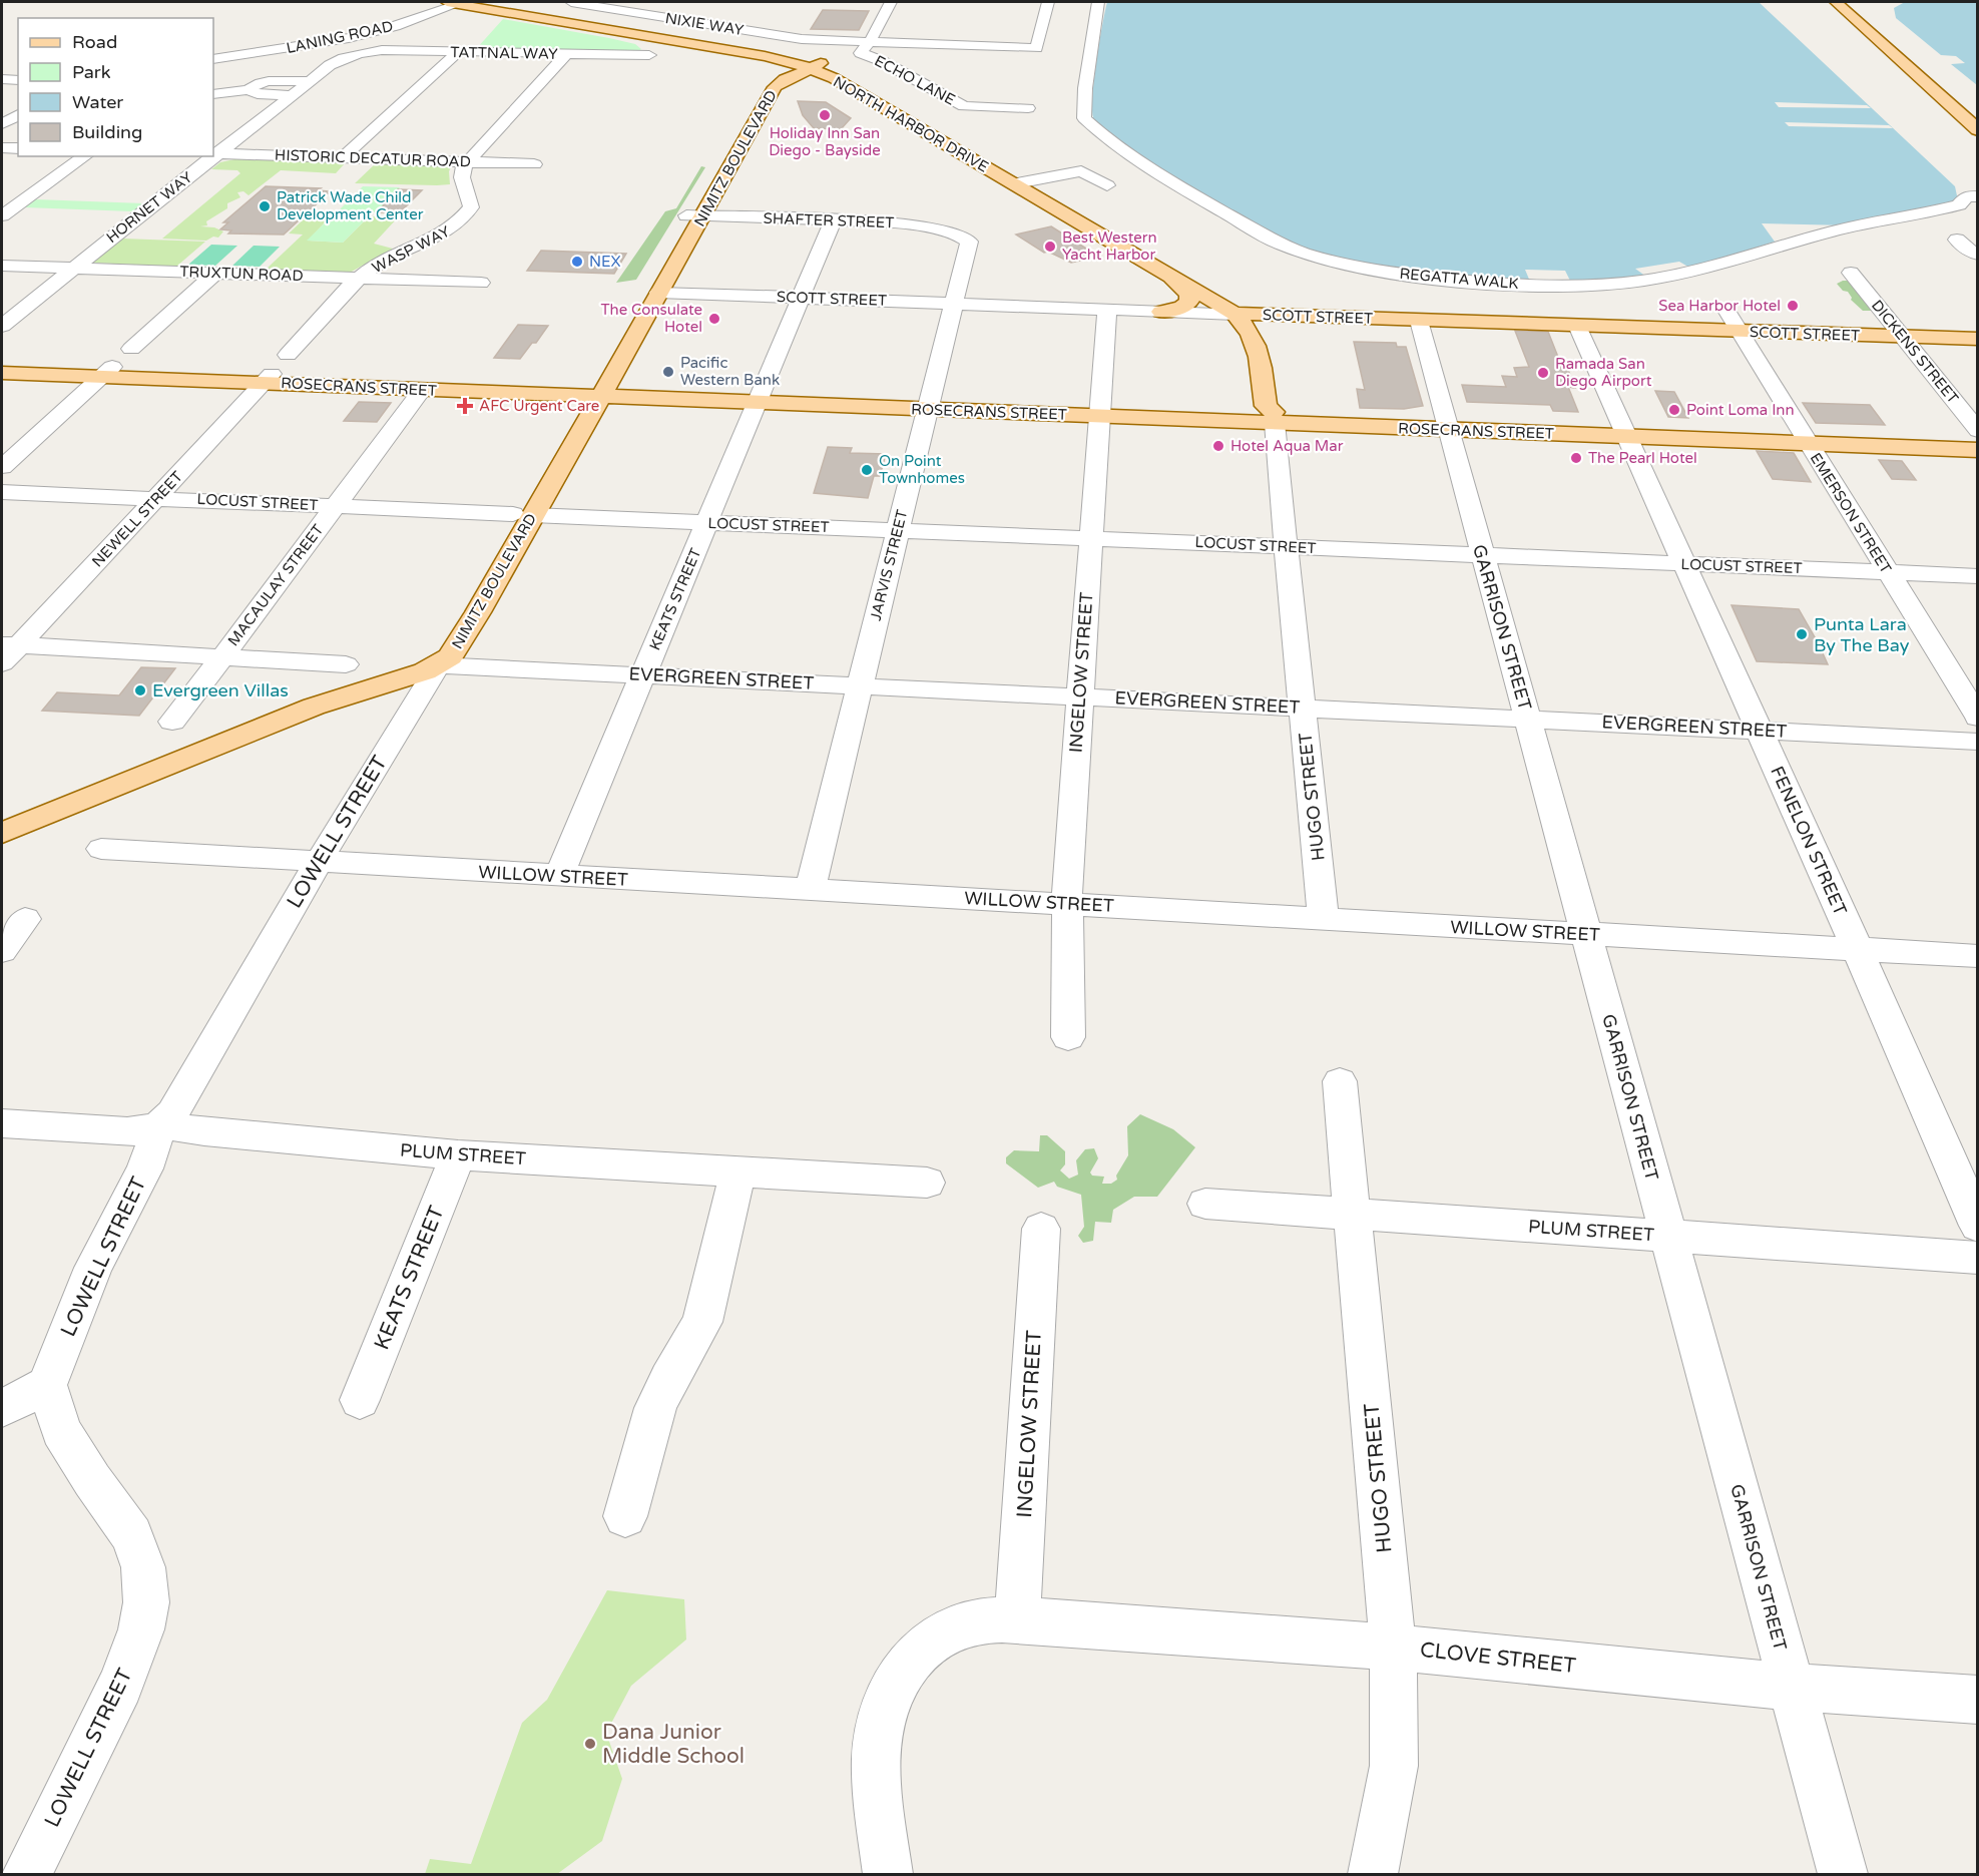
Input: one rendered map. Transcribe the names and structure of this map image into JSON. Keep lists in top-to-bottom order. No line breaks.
{"streets":{"main road":["NORTH HARBOR DRIVE","NIMITZ BOULEVARD","SCOTT STREET","ROSECRANS STREET"],"street":["NIXIE WAY","LANING ROAD","TATTNAL WAY","ECHO LANE","HISTORIC DECATUR ROAD","HORNET WAY","SHAFTER STREET","WASP WAY","TRUXTUN ROAD","REGATTA WALK","DICKENS STREET","LOCUST STREET","EMERSON STREET","NEWELL STREET","JARVIS STREET","MACAULAY STREET","KEATS STREET","GARRISON STREET","INGELOW STREET","EVERGREEN STREET","HUGO STREET","LOWELL STREET","FENELON STREET","WILLOW STREET","PLUM STREET","CLOVE STREET"]},"crossings":[["NIXIE WAY","ECHO LANE"],["LANING ROAD","NORTH HARBOR DRIVE"],["TATTNAL WAY","HORNET WAY"],["NORTH HARBOR DRIVE","NIMITZ BOULEVARD"],["NORTH HARBOR DRIVE","SCOTT STREET"],["NORTH HARBOR DRIVE","ROSECRANS STREET"],["NORTH HARBOR DRIVE","HUGO STREET"],["HISTORIC DECATUR ROAD","HORNET WAY"],["HISTORIC DECATUR ROAD","WASP WAY"],["NIMITZ BOULEVARD","SHAFTER STREET"],["NIMITZ BOULEVARD","SCOTT STREET"],["NIMITZ BOULEVARD","ROSECRANS STREET"],["NIMITZ BOULEVARD","LOCUST STREET"],["NIMITZ BOULEVARD","EVERGREEN STREET"],["NIMITZ BOULEVARD","LOWELL STREET"],["HORNET WAY","TRUXTUN ROAD"],["SHAFTER STREET","JARVIS STREET"],["SHAFTER STREET","KEATS STREET"],["WASP WAY","TRUXTUN ROAD"],["SCOTT STREET","DICKENS STREET"],["SCOTT STREET","EMERSON STREET"],["SCOTT STREET","JARVIS STREET"],["SCOTT STREET","KEATS STREET"],["SCOTT STREET","GARRISON STREET"],["SCOTT STREET","INGELOW STREET"],["SCOTT STREET","FENELON STREET"],["ROSECRANS STREET","EMERSON STREET"],["ROSECRANS STREET","NEWELL STREET"],["ROSECRANS STREET","JARVIS STREET"],["ROSECRANS STREET","MACAULAY STREET"],["ROSECRANS STREET","KEATS STREET"],["ROSECRANS STREET","GARRISON STREET"],["ROSECRANS STREET","INGELOW STREET"],["ROSECRANS STREET","HUGO STREET"],["ROSECRANS STREET","FENELON STREET"],["LOCUST STREET","EMERSON STREET"],["LOCUST STREET","NEWELL STREET"],["LOCUST STREET","JARVIS STREET"],["LOCUST STREET","MACAULAY STREET"],["LOCUST STREET","KEATS STREET"],["LOCUST STREET","GARRISON STREET"],["LOCUST STREET","INGELOW STREET"],["LOCUST STREET","HUGO STREET"],["LOCUST STREET","FENELON STREET"],["JARVIS STREET","EVERGREEN STREET"],["JARVIS STREET","WILLOW STREET"],["KEATS STREET","EVERGREEN STREET"],["KEATS STREET","WILLOW STREET"],["KEATS STREET","PLUM STREET"],["GARRISON STREET","EVERGREEN STREET"],["GARRISON STREET","WILLOW STREET"],["GARRISON STREET","PLUM STREET"],["GARRISON STREET","CLOVE STREET"],["INGELOW STREET","EVERGREEN STREET"],["INGELOW STREET","WILLOW STREET"],["INGELOW STREET","CLOVE STREET"],["EVERGREEN STREET","HUGO STREET"],["EVERGREEN STREET","LOWELL STREET"],["EVERGREEN STREET","FENELON STREET"],["HUGO STREET","WILLOW STREET"],["HUGO STREET","PLUM STREET"],["HUGO STREET","CLOVE STREET"],["LOWELL STREET","WILLOW STREET"],["LOWELL STREET","PLUM STREET"],["FENELON STREET","WILLOW STREET"]],"places":{"other":["Holiday Inn San Diego - Bayside","Patrick Wade Child Development Center","Best Western Yacht Harbor","NEX","Sea Harbor Hotel","The Consulate Hotel","Pacific Western Bank","Ramada San Diego Airport","Point Loma Inn","Hotel Aqua Mar","The Pearl Hotel","On Point Townhomes","Punta Lara By The Bay","Evergreen Villas","Dana Junior Middle School"],"health":["AFC Urgent Care"]},"legend":["Road","Park","Water","Building"]}
